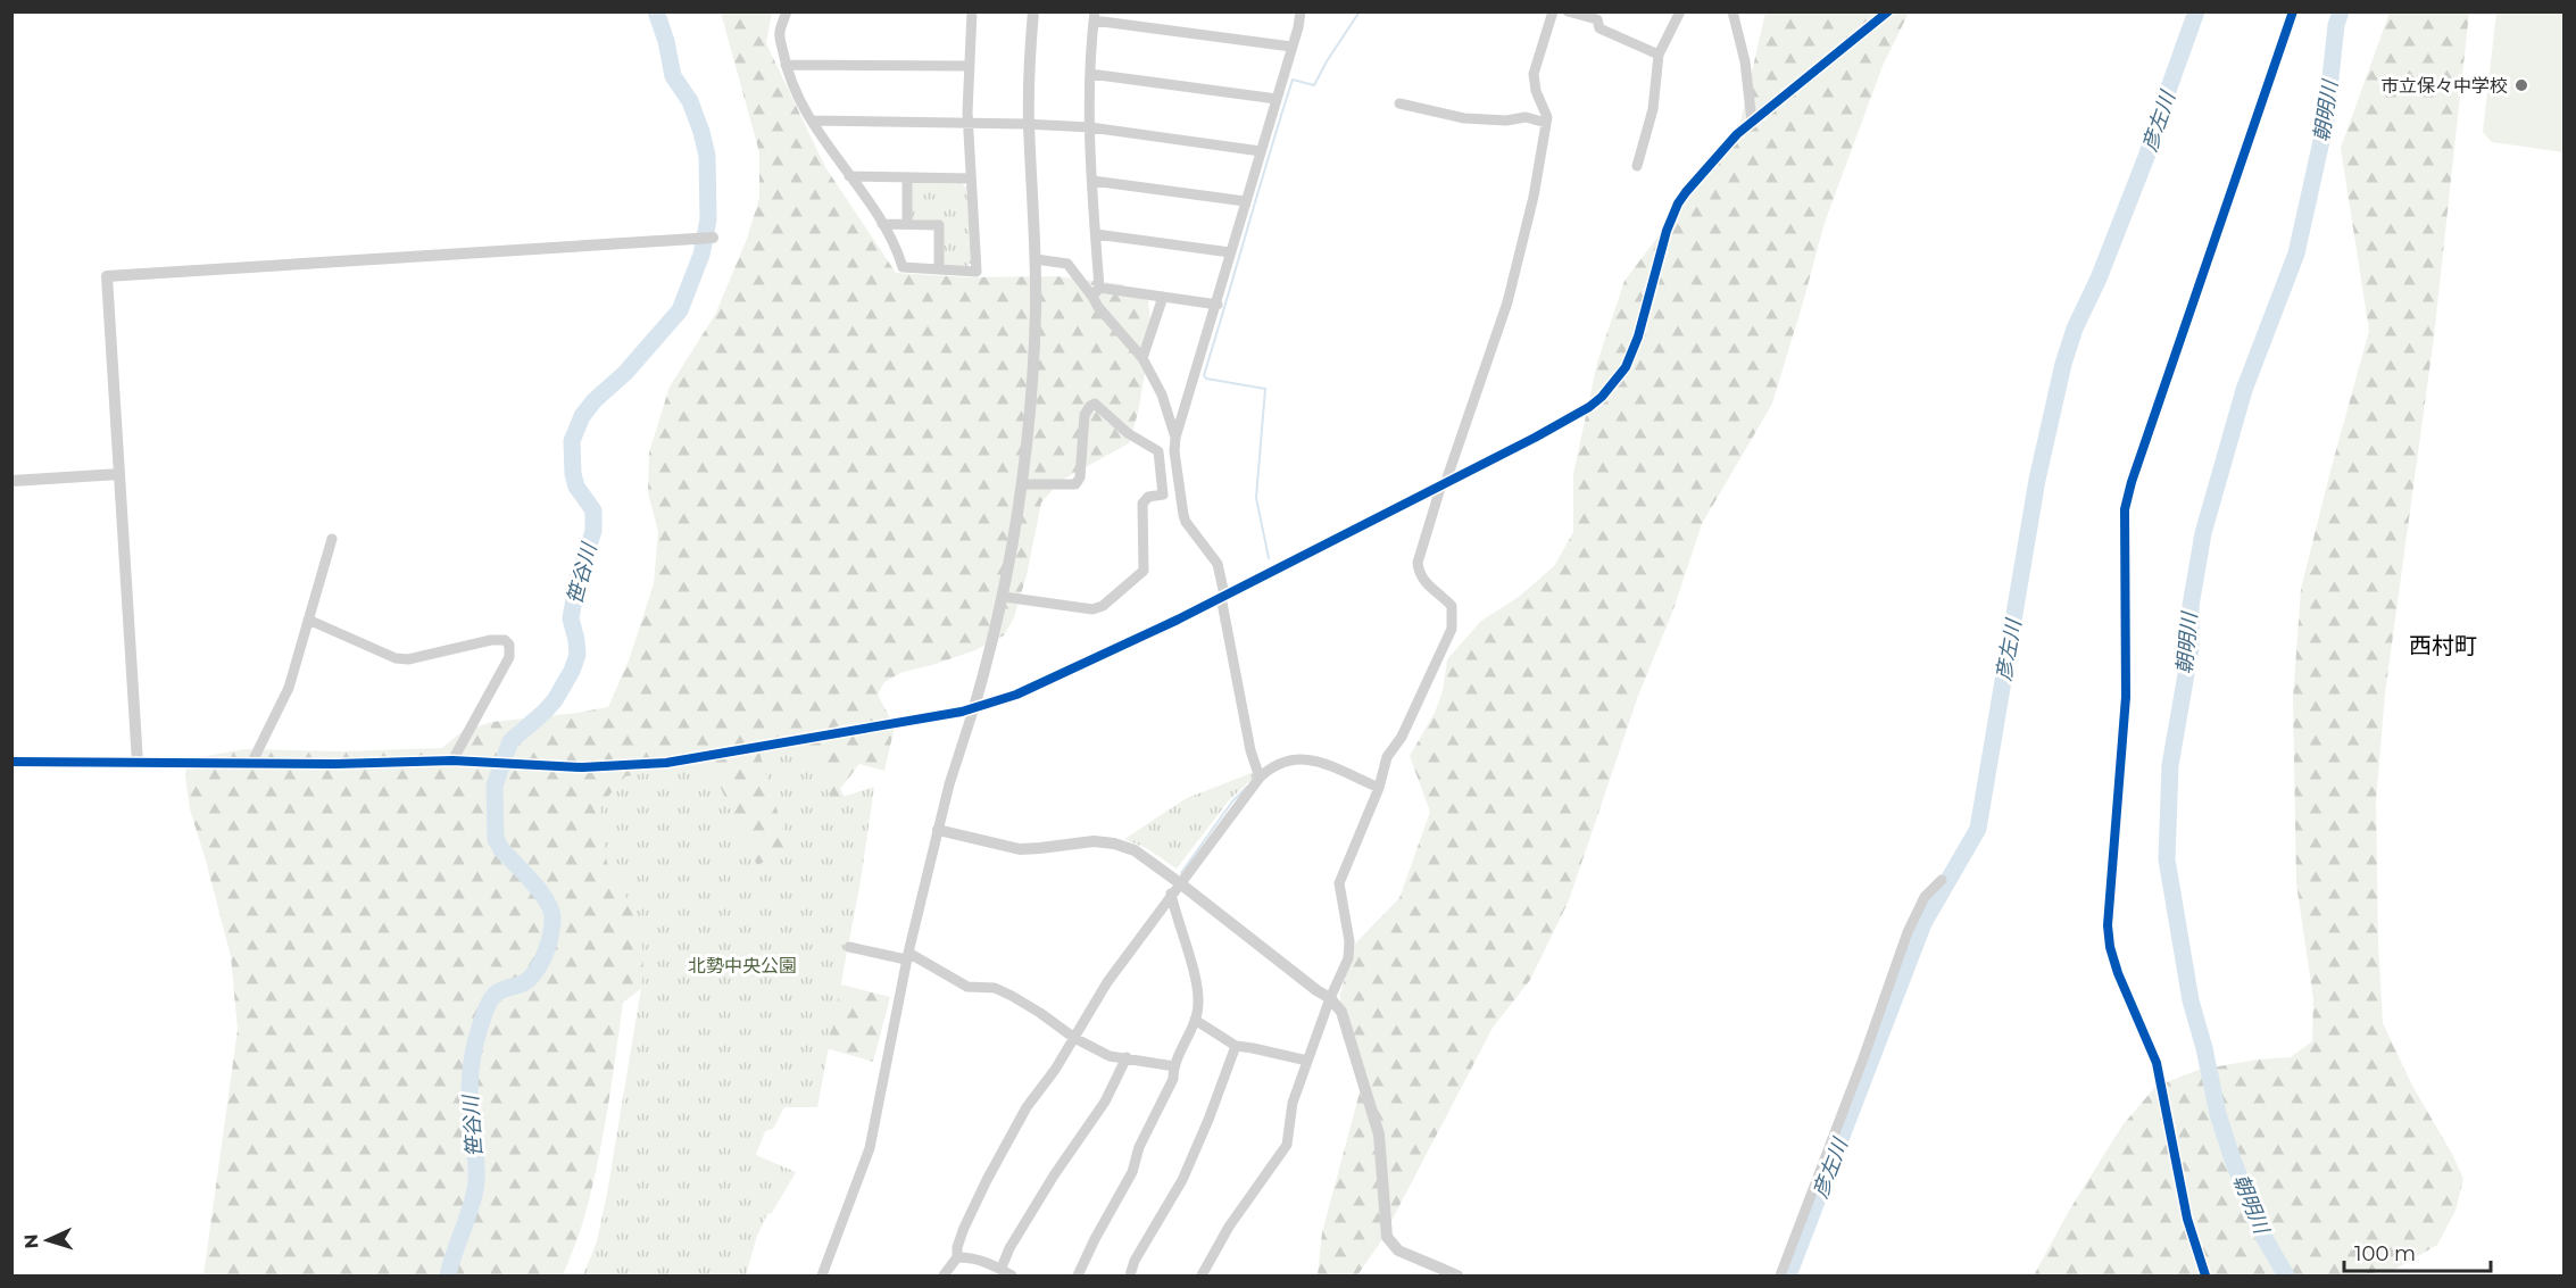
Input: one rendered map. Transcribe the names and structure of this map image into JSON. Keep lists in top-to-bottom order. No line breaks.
{"districts":["西村町"],"water":["朝明川","彦左川","笹谷川"],"parks":["北勢中央公園"],"places":["市立保々中学校"],"scale_bar":"100 m","north":"left"}
